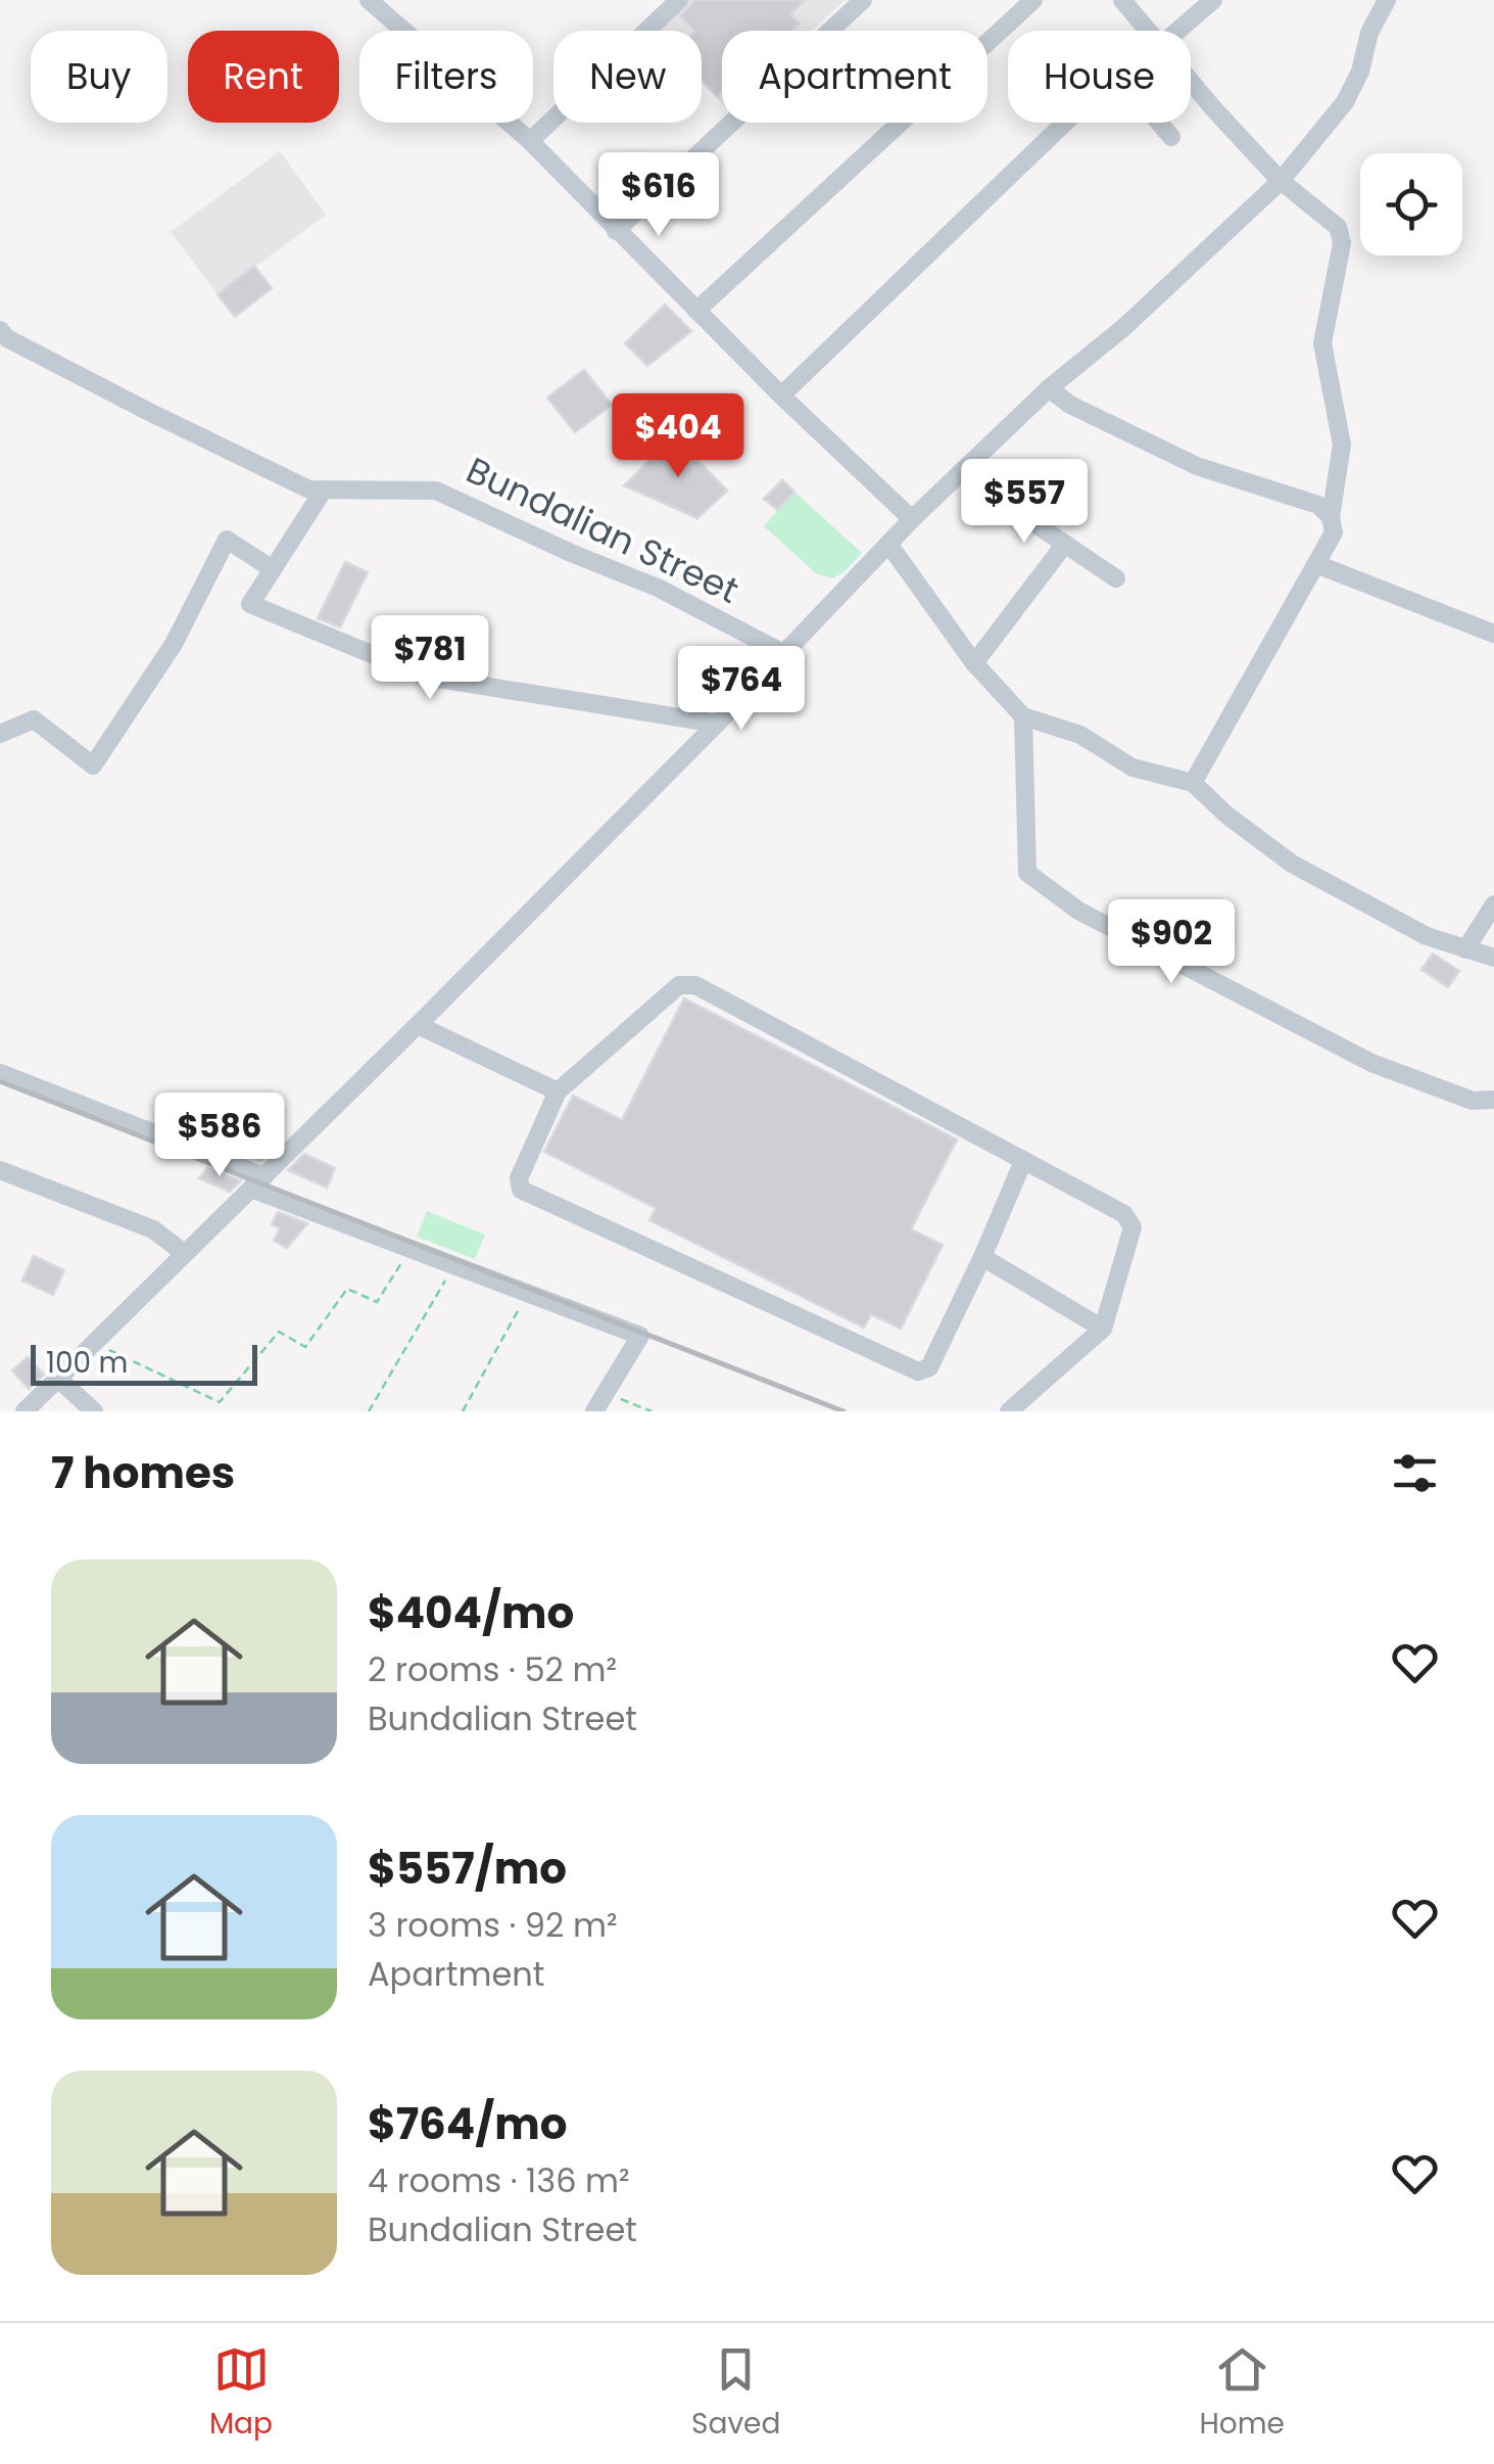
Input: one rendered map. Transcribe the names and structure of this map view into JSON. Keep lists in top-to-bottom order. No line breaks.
{"streets":{"street":["Bundalian Street"]},"scale_bar":"100 m","page":{"chip":["Buy","Rent","Filters","New","Apartment","House"],"price":["$616","$404","$557","$781","$764","$902","$586"],"scale":"100 m","heading":"7 homes","list":[{"name":"$404/mo","note":"2 rooms · 52 m² · Bundalian Street"},{"name":"$557/mo","note":"3 rooms · 92 m² · Apartment"},{"name":"$764/mo","note":"4 rooms · 136 m² · Bundalian Street"}],"tabs":["Map","Saved","Home"]}}
